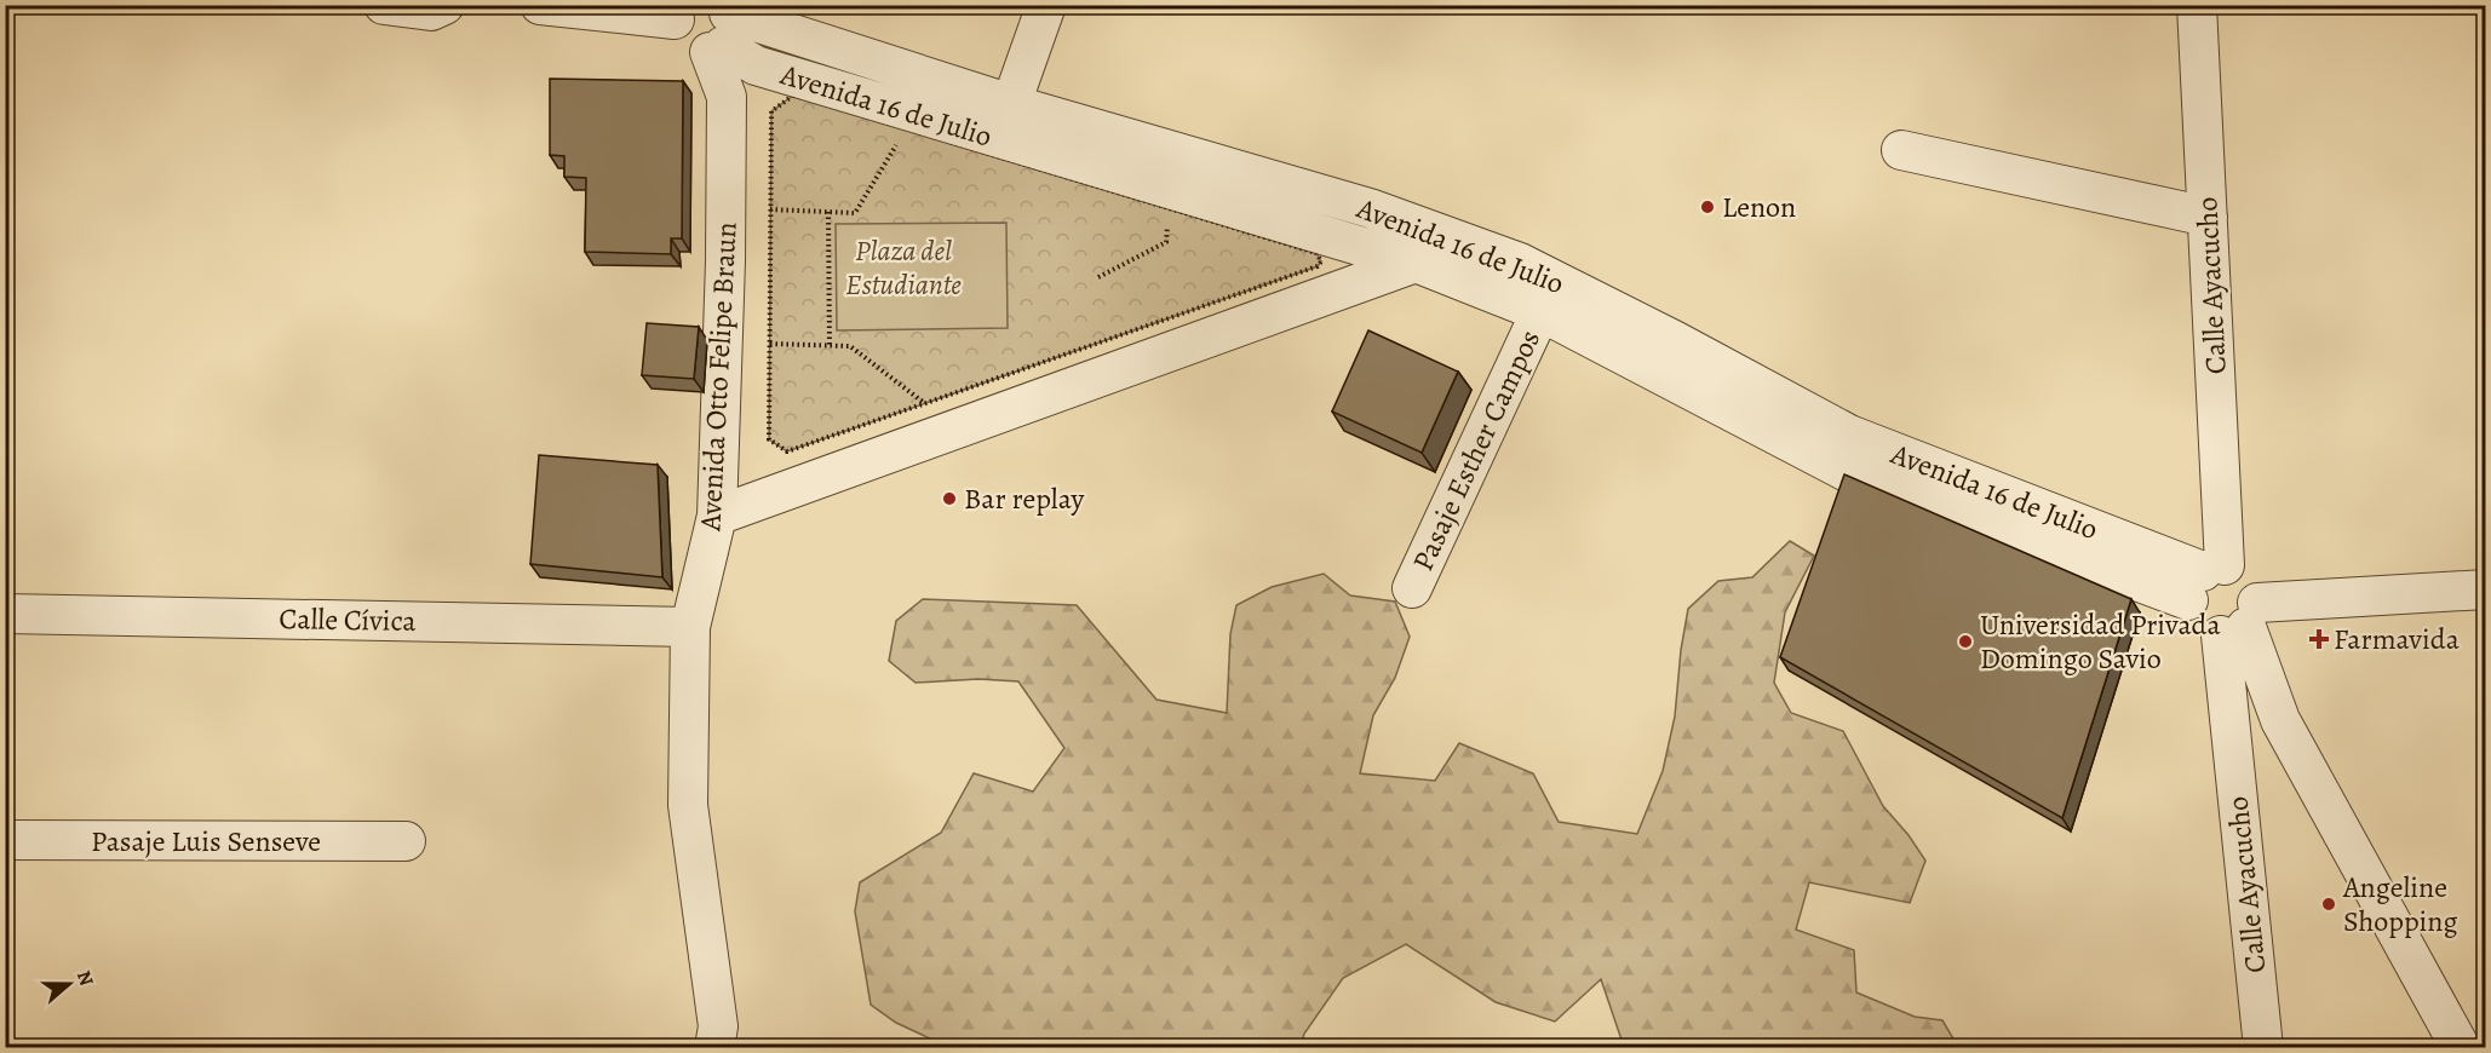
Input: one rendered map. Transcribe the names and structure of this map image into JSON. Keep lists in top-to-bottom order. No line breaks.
{"streets":{"street":["Avenida 16 de Julio","Calle Ayacucho","Avenida Otto Felipe Braun","Pasaje Esther Campos","Calle Cívica","Pasaje Luis Senseve"]},"crossings":[["Avenida 16 de Julio","Calle Ayacucho"],["Avenida 16 de Julio","Avenida Otto Felipe Braun"],["Avenida 16 de Julio","Pasaje Esther Campos"],["Avenida Otto Felipe Braun","Calle Cívica"]],"parks":["Plaza del Estudiante"],"places":{"other":["Lenon","Bar replay","Universidad Privada Domingo Savio","Angeline Shopping"],"health":["Farmavida"]},"north":"right"}
